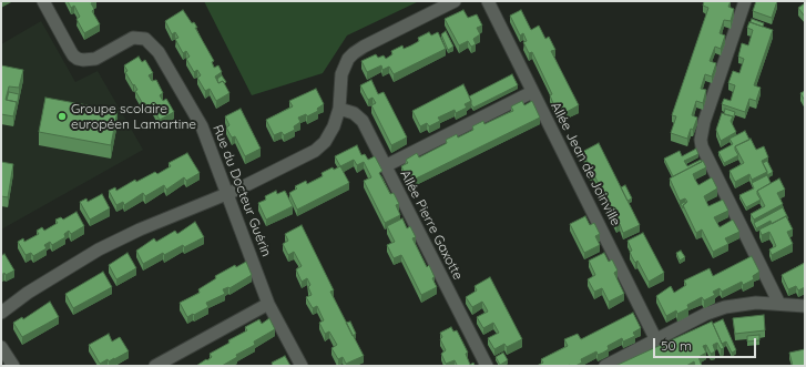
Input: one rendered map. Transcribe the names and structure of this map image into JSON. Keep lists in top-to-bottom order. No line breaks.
{"streets":{"street":["Allée Jean de Joinville","Rue du Docteur Guérin","Allée Pierre Gaxotte"]},"places":["Groupe scolaire européen Lamartine"],"scale_bar":"50 m"}
